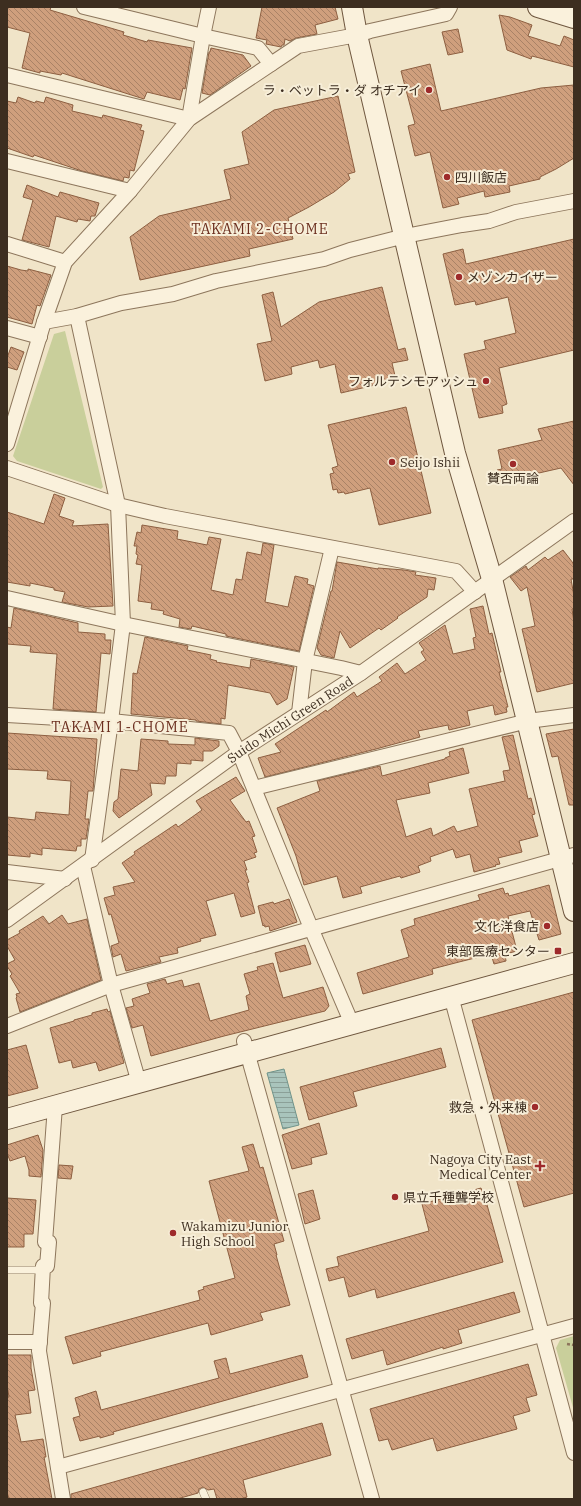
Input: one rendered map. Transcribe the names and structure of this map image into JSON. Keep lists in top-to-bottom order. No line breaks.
{"streets":{"street":["Suido Michi Green Road"]},"districts":["TAKAMI 2-CHOME","TAKAMI 1-CHOME"],"places":{"other":["ラ・ベットラ・ダ オチアイ","四川飯店","メゾンカイザー","フォルテシモアッシュ","Seijo Ishii","賛否両論","文化洋食店","救急・外来棟","県立千種聾学校","Wakamizu Junior High School"],"transit":["東部医療センター"],"health":["Nagoya City East Medical Center"]}}
